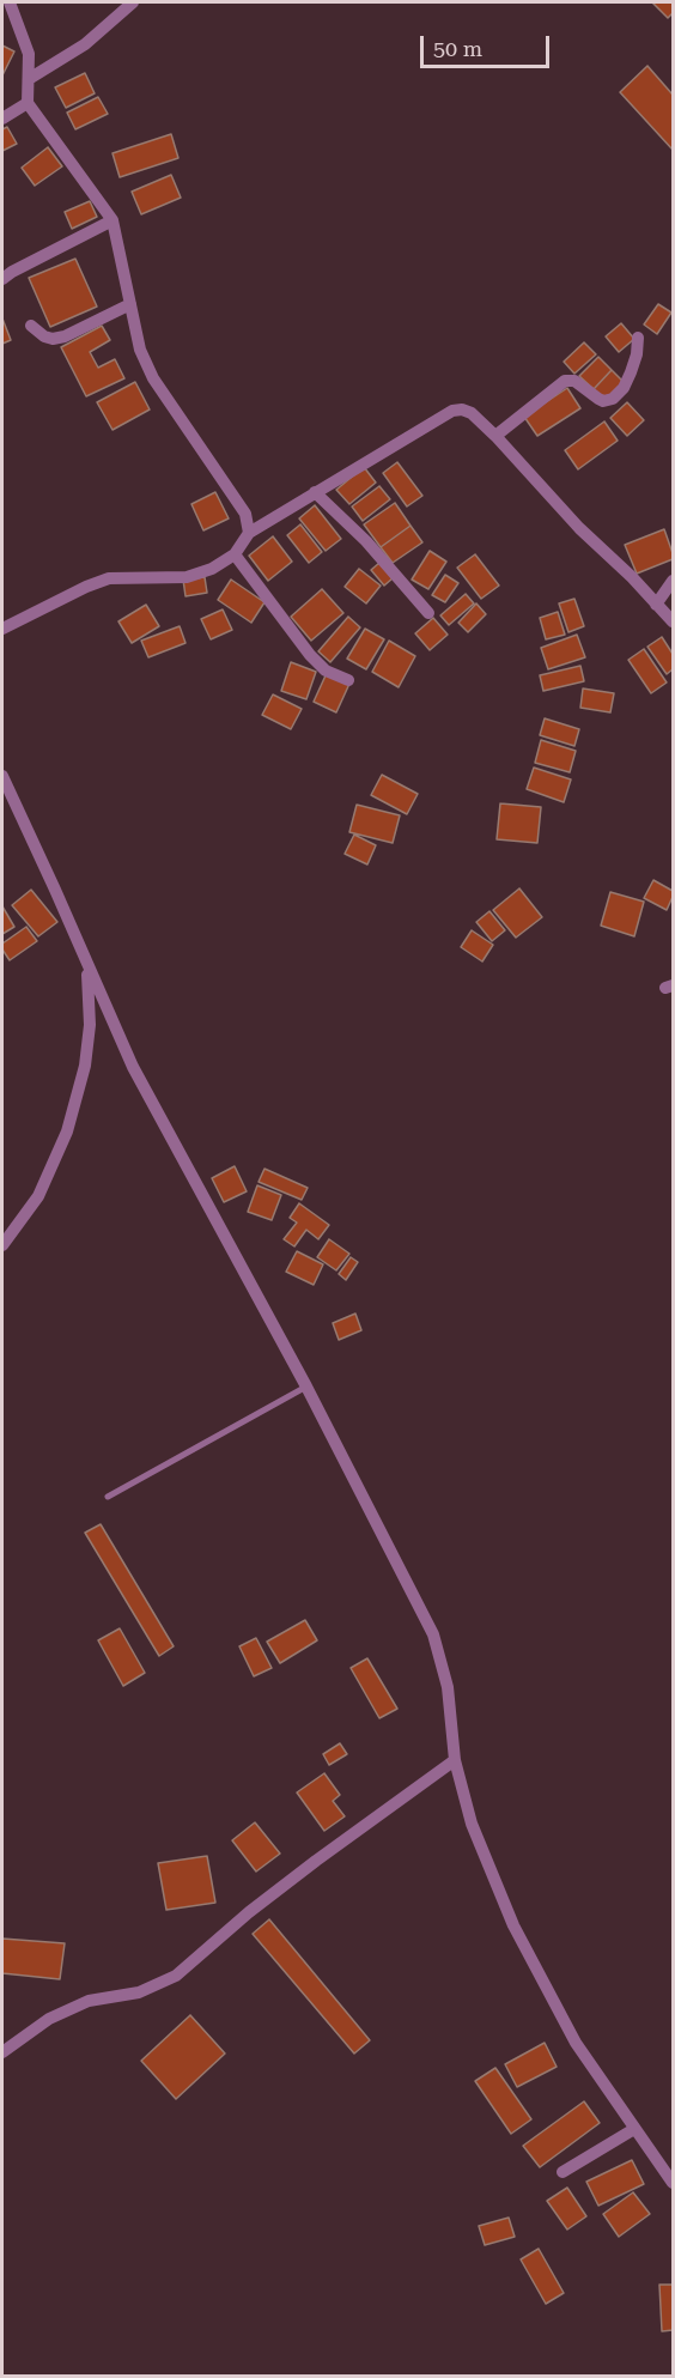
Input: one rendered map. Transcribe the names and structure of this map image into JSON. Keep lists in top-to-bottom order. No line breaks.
{"scale_bar":"50 m"}
